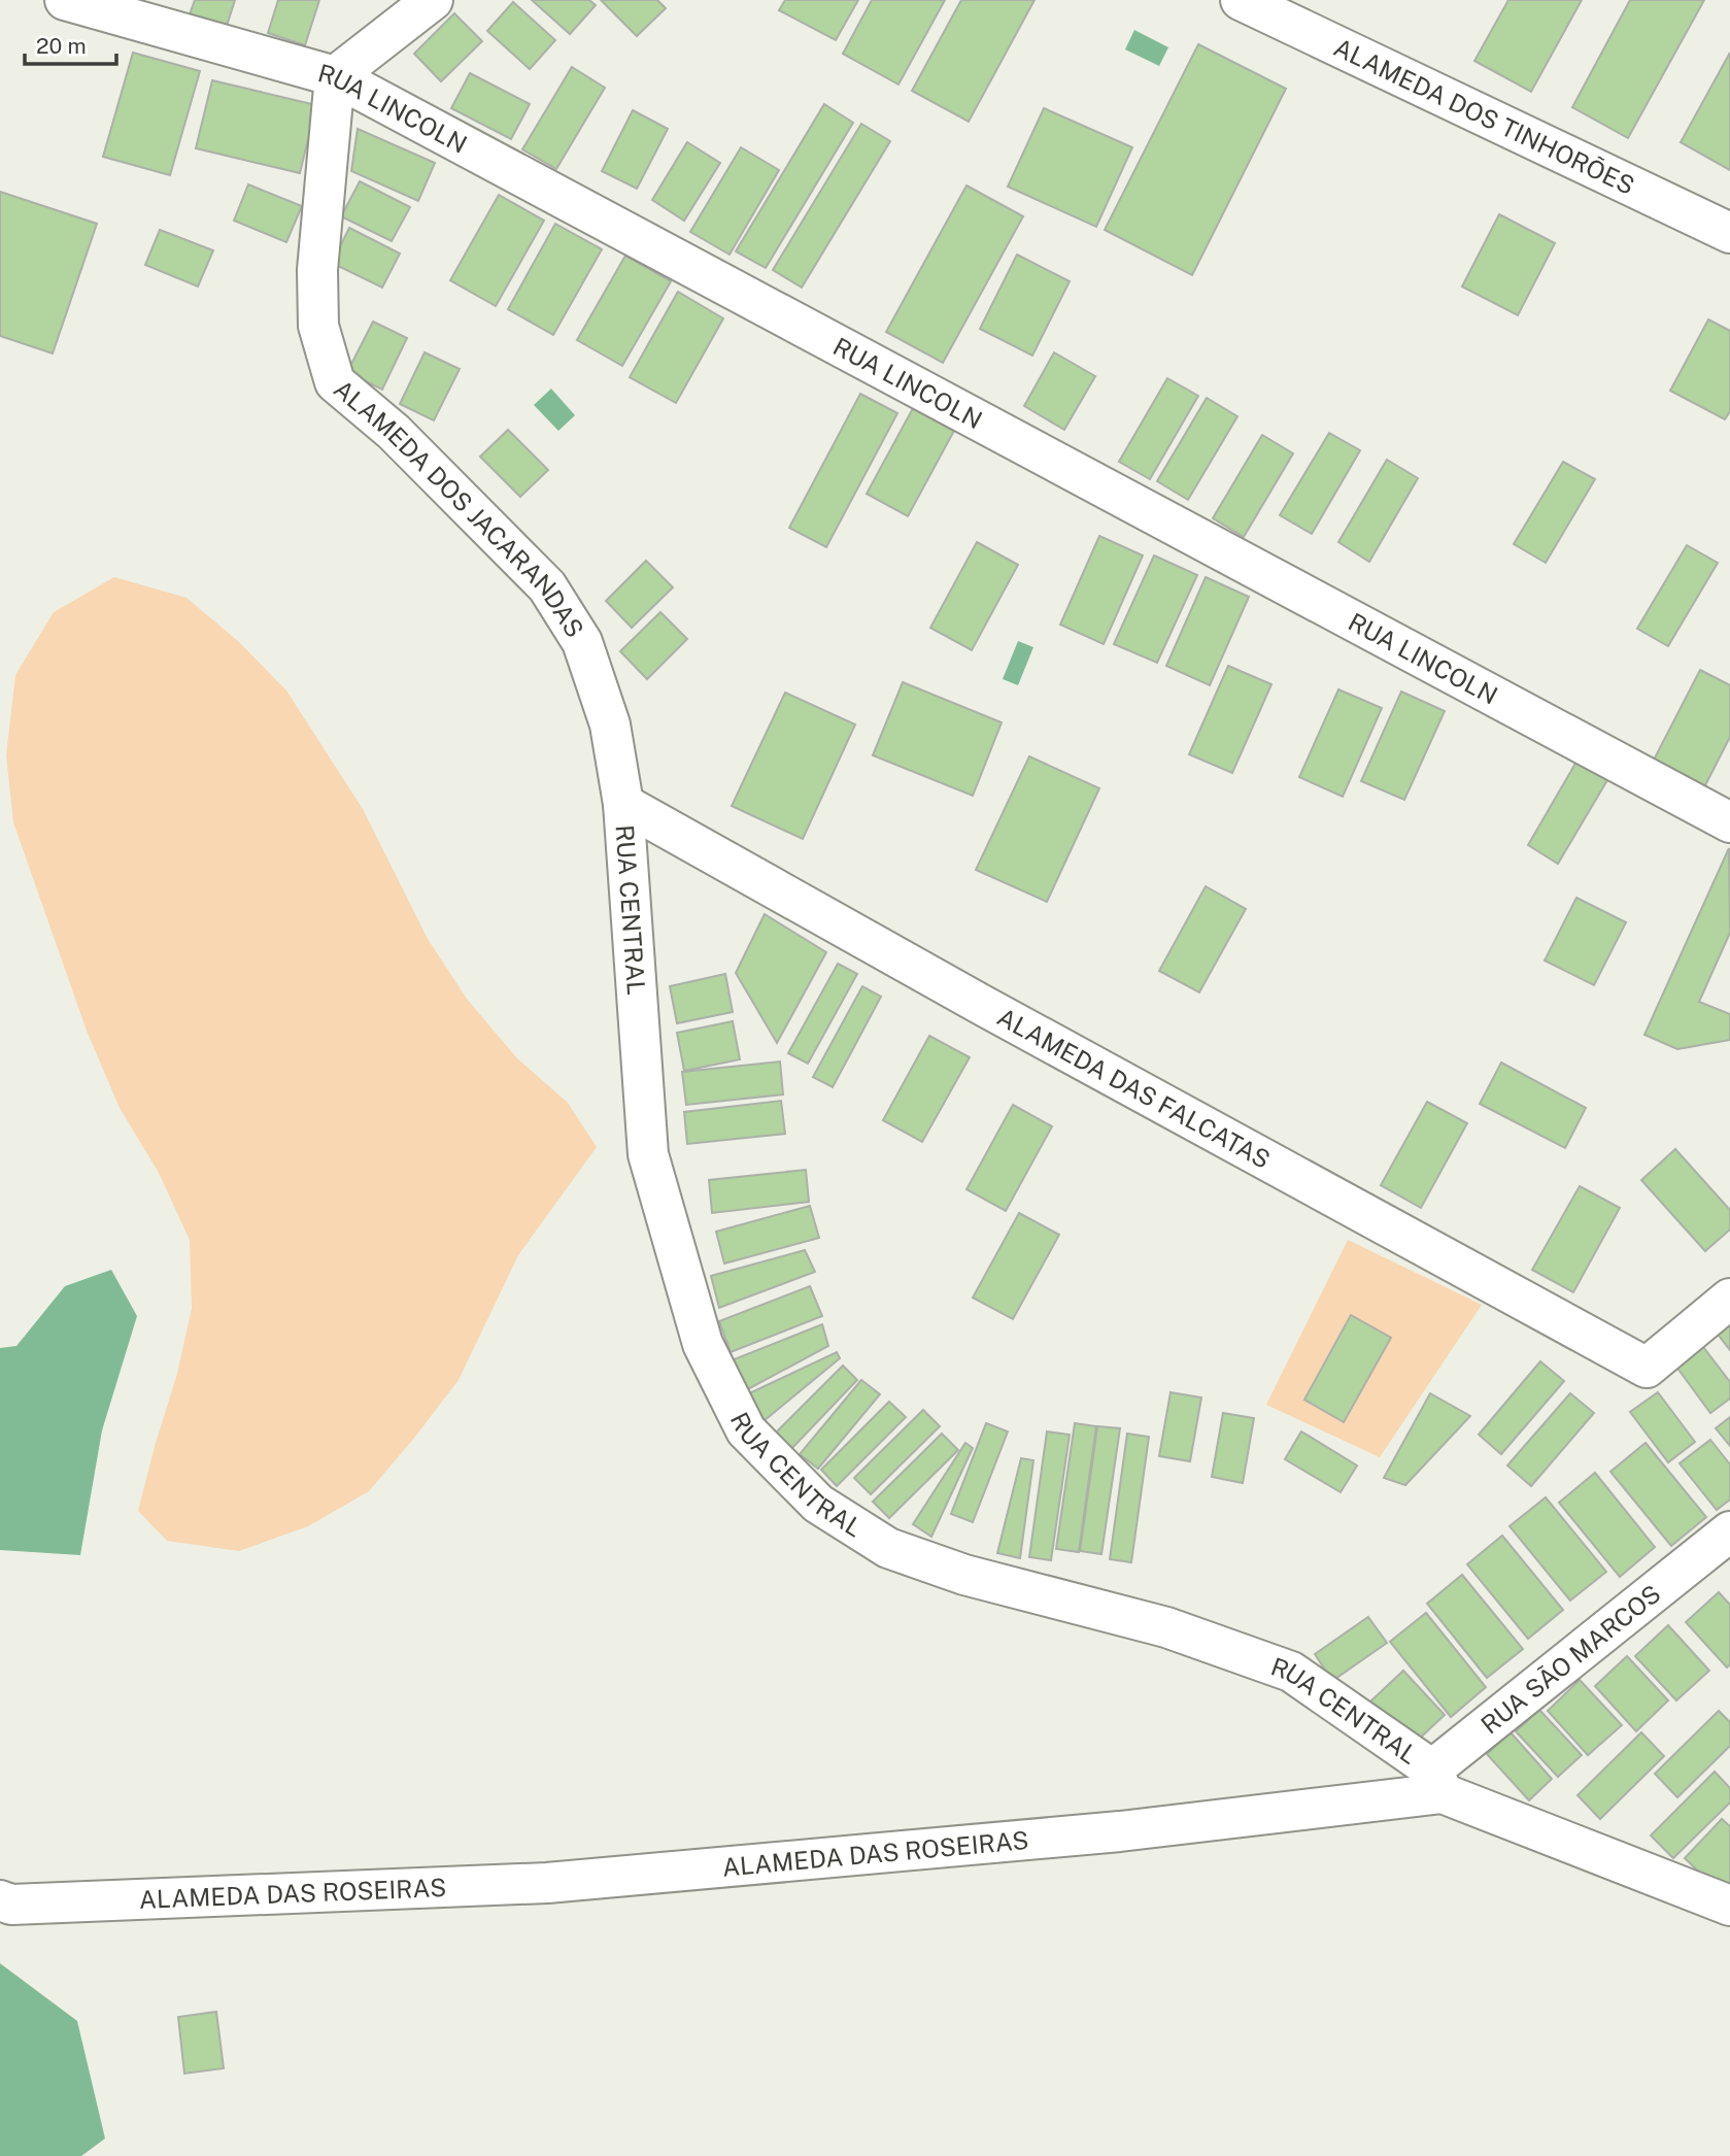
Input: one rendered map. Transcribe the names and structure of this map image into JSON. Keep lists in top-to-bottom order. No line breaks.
{"streets":{"street":["RUA LINCOLN","ALAMEDA DOS TINHORÕES","ALAMEDA DOS JACARANDAS","RUA CENTRAL","ALAMEDA DAS FALCATAS","RUA SÃO MARCOS","ALAMEDA DAS ROSEIRAS"]},"crossings":[["RUA LINCOLN","ALAMEDA DOS JACARANDAS"],["ALAMEDA DOS JACARANDAS","RUA CENTRAL"],["ALAMEDA DOS JACARANDAS","ALAMEDA DAS FALCATAS"],["RUA CENTRAL","ALAMEDA DAS FALCATAS"],["RUA CENTRAL","RUA SÃO MARCOS"],["RUA CENTRAL","ALAMEDA DAS ROSEIRAS"],["RUA SÃO MARCOS","ALAMEDA DAS ROSEIRAS"]],"scale_bar":"20 m"}
